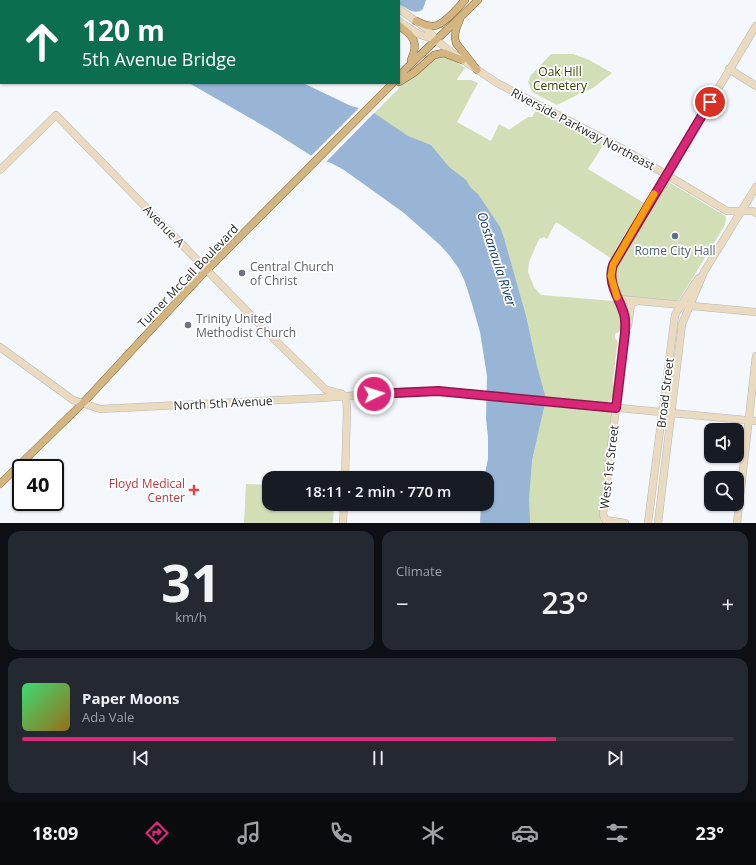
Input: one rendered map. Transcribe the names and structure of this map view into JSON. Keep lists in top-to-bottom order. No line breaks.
{"streets":{"main road":["Turner McCall Boulevard"],"street":["Riverside Parkway Northeast","Avenue A","Broad Street","North 5th Avenue","West 1st Street"]},"crossings":[["Riverside Parkway Northeast","Broad Street"],["Riverside Parkway Northeast","West 1st Street"],["Avenue A","Turner McCall Boulevard"],["Avenue A","North 5th Avenue"],["Turner McCall Boulevard","North 5th Avenue"],["Broad Street","North 5th Avenue"],["North 5th Avenue","West 1st Street"]],"water":["Oostanaula River"],"parks":["Oak Hill Cemetery"],"places":{"other":["Rome City Hall","Central Church of Christ","Trinity United Methodist Church"],"health":["Floyd Medical Center"]},"page":{"turn":["120 m","5th Avenue Bridge"],"limit":"40","trip":"18:11 · 2 min · 770 m","tile":[["31","km/h"],"Climate"],"heat":["−","23°","+"],"song":["Paper Moons","Ada Vale"],"tabs":["18:09","23°"]}}
